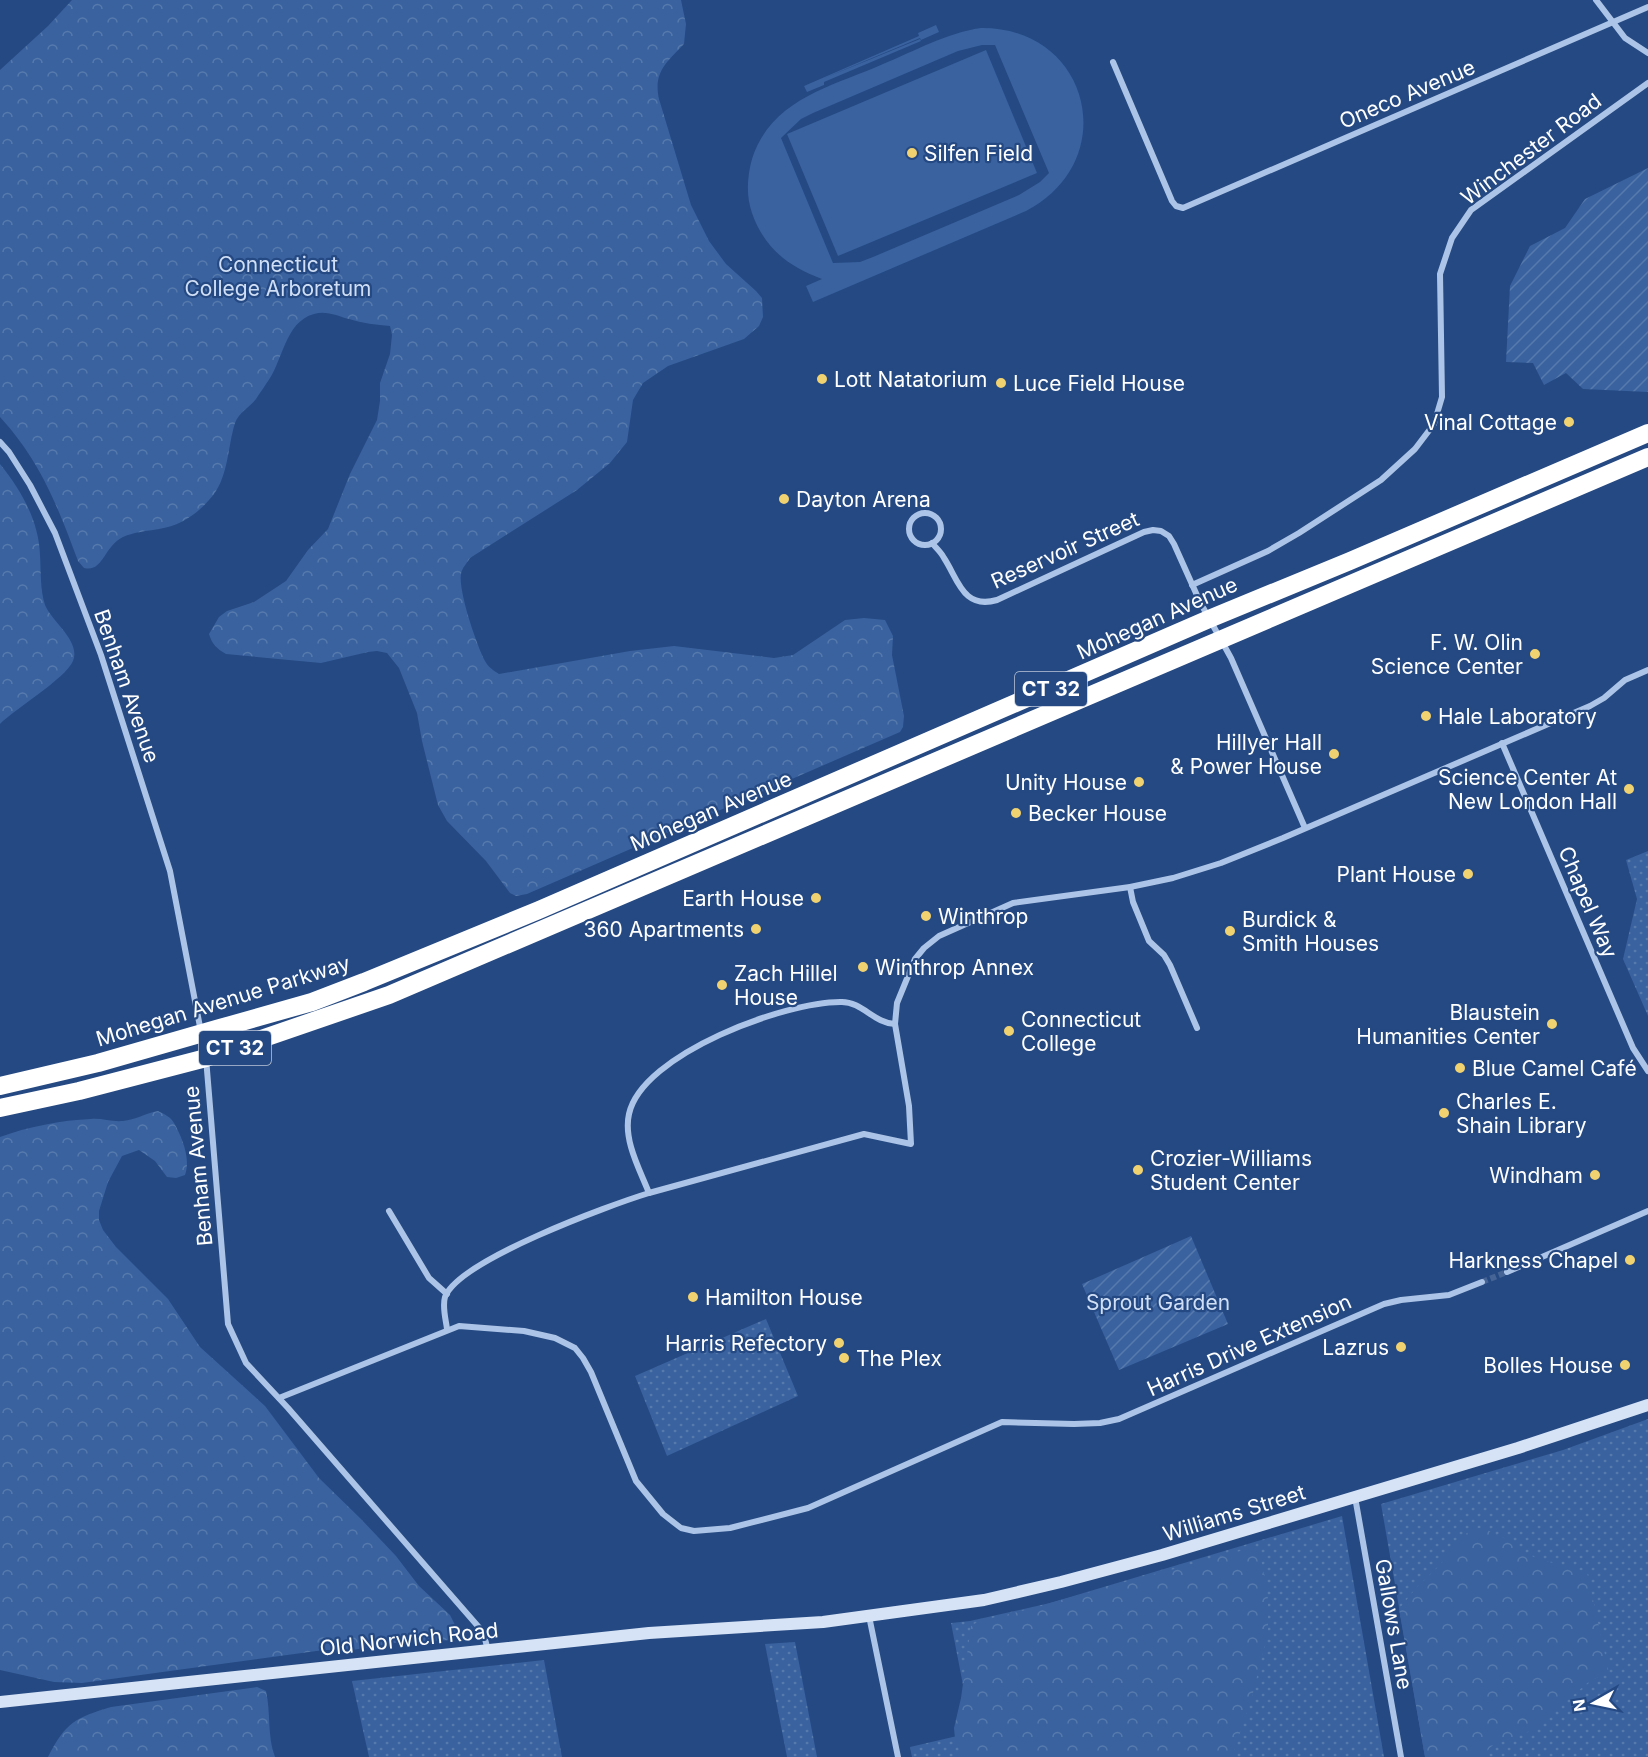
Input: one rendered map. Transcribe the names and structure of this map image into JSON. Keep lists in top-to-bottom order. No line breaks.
{"streets":{"highway":["Mohegan Avenue","CT 32","Mohegan Avenue Parkway"],"street":["Oneco Avenue","Winchester Road","Reservoir Street","Benham Avenue","Chapel Way","Harris Drive Extension","Williams Street","Gallows Lane","Old Norwich Road"]},"crossings":[["Winchester Road","Reservoir Street"],["Reservoir Street","Mohegan Avenue"],["Mohegan Avenue","Benham Avenue"],["Mohegan Avenue","CT 32"],["Mohegan Avenue","Mohegan Avenue Parkway"],["Benham Avenue","CT 32"],["Benham Avenue","Mohegan Avenue Parkway"],["Benham Avenue","Harris Drive Extension"],["Benham Avenue","Old Norwich Road"],["Williams Street","Gallows Lane"],["Williams Street","Old Norwich Road"]],"parks":["Connecticut College Arboretum","Sprout Garden"],"places":["Silfen Field","Lott Natatorium","Luce Field House","Vinal Cottage","Dayton Arena","F. W. Olin Science Center","Hale Laboratory","Hillyer Hall & Power House","Unity House","Science Center At New London Hall","Becker House","Plant House","Earth House","Winthrop","360 Apartments","Burdick & Smith Houses","Winthrop Annex","Zach Hillel House","Blaustein Humanities Center","Connecticut College","Blue Camel Café","Charles E. Shain Library","Crozier-Williams Student Center","Windham","Harkness Chapel","Hamilton House","Harris Refectory","Lazrus","The Plex","Bolles House"],"north":"left"}
